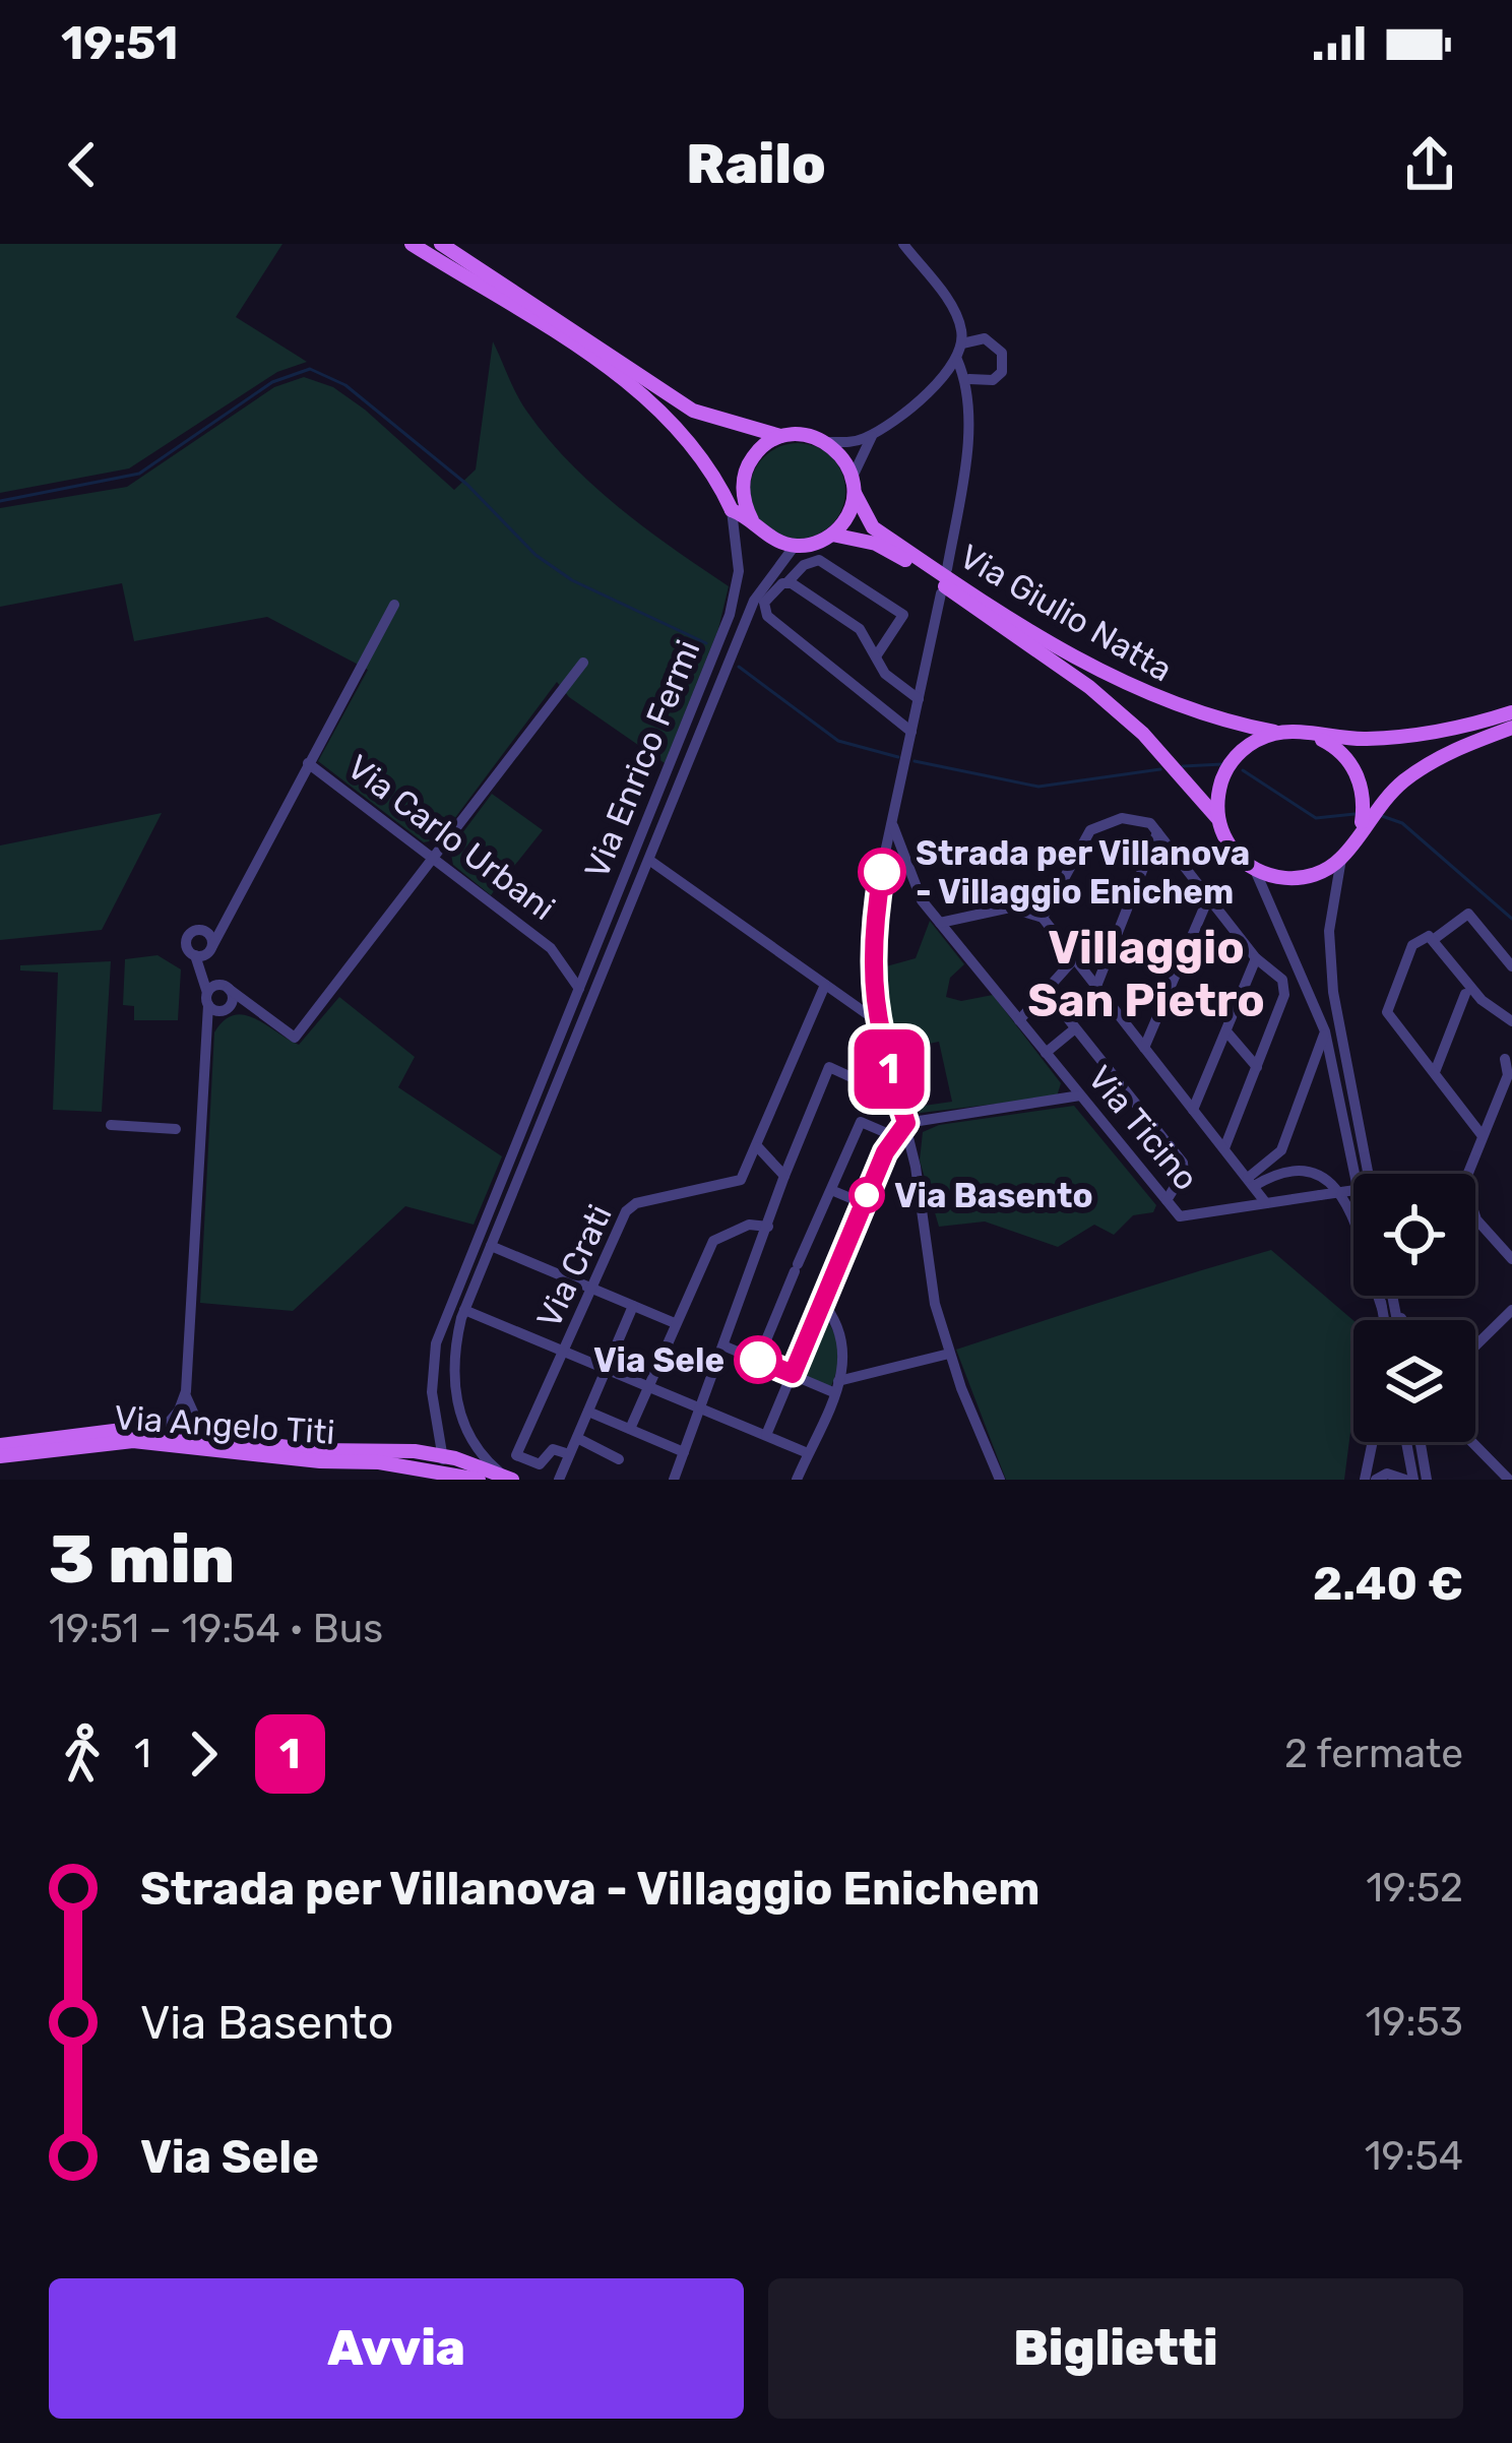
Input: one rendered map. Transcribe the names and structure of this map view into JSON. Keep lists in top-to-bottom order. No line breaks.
{"streets":{"main road":["Via Giulio Natta","Via Enrico Fermi","Via Angelo Titi"],"street":["Via Carlo Urbani","Via Ticino","Via Crati"]},"crossings":[["Via Giulio Natta","Via Enrico Fermi"],["Via Enrico Fermi","Via Carlo Urbani"],["Via Enrico Fermi","Via Crati"],["Via Enrico Fermi","Via Angelo Titi"]],"districts":["Villaggio San Pietro"],"places":["Strada per Villanova - Villaggio Enichem","Via Basento","Via Sele"],"lines":["bus line 1"],"page":{"status":"19:51","header":"Railo","on_map":"1","heading":["3 min","19:51 – 19:54 · Bus","2.40 €"],"legs":["1","1","2 fermate"],"list":[{"name":"Strada per Villanova - Villaggio Enichem","value":"19:52"},{"name":"Via Basento","value":"19:53"},{"name":"Via Sele","value":"19:54"}],"buttons":["Avvia","Biglietti"]}}
